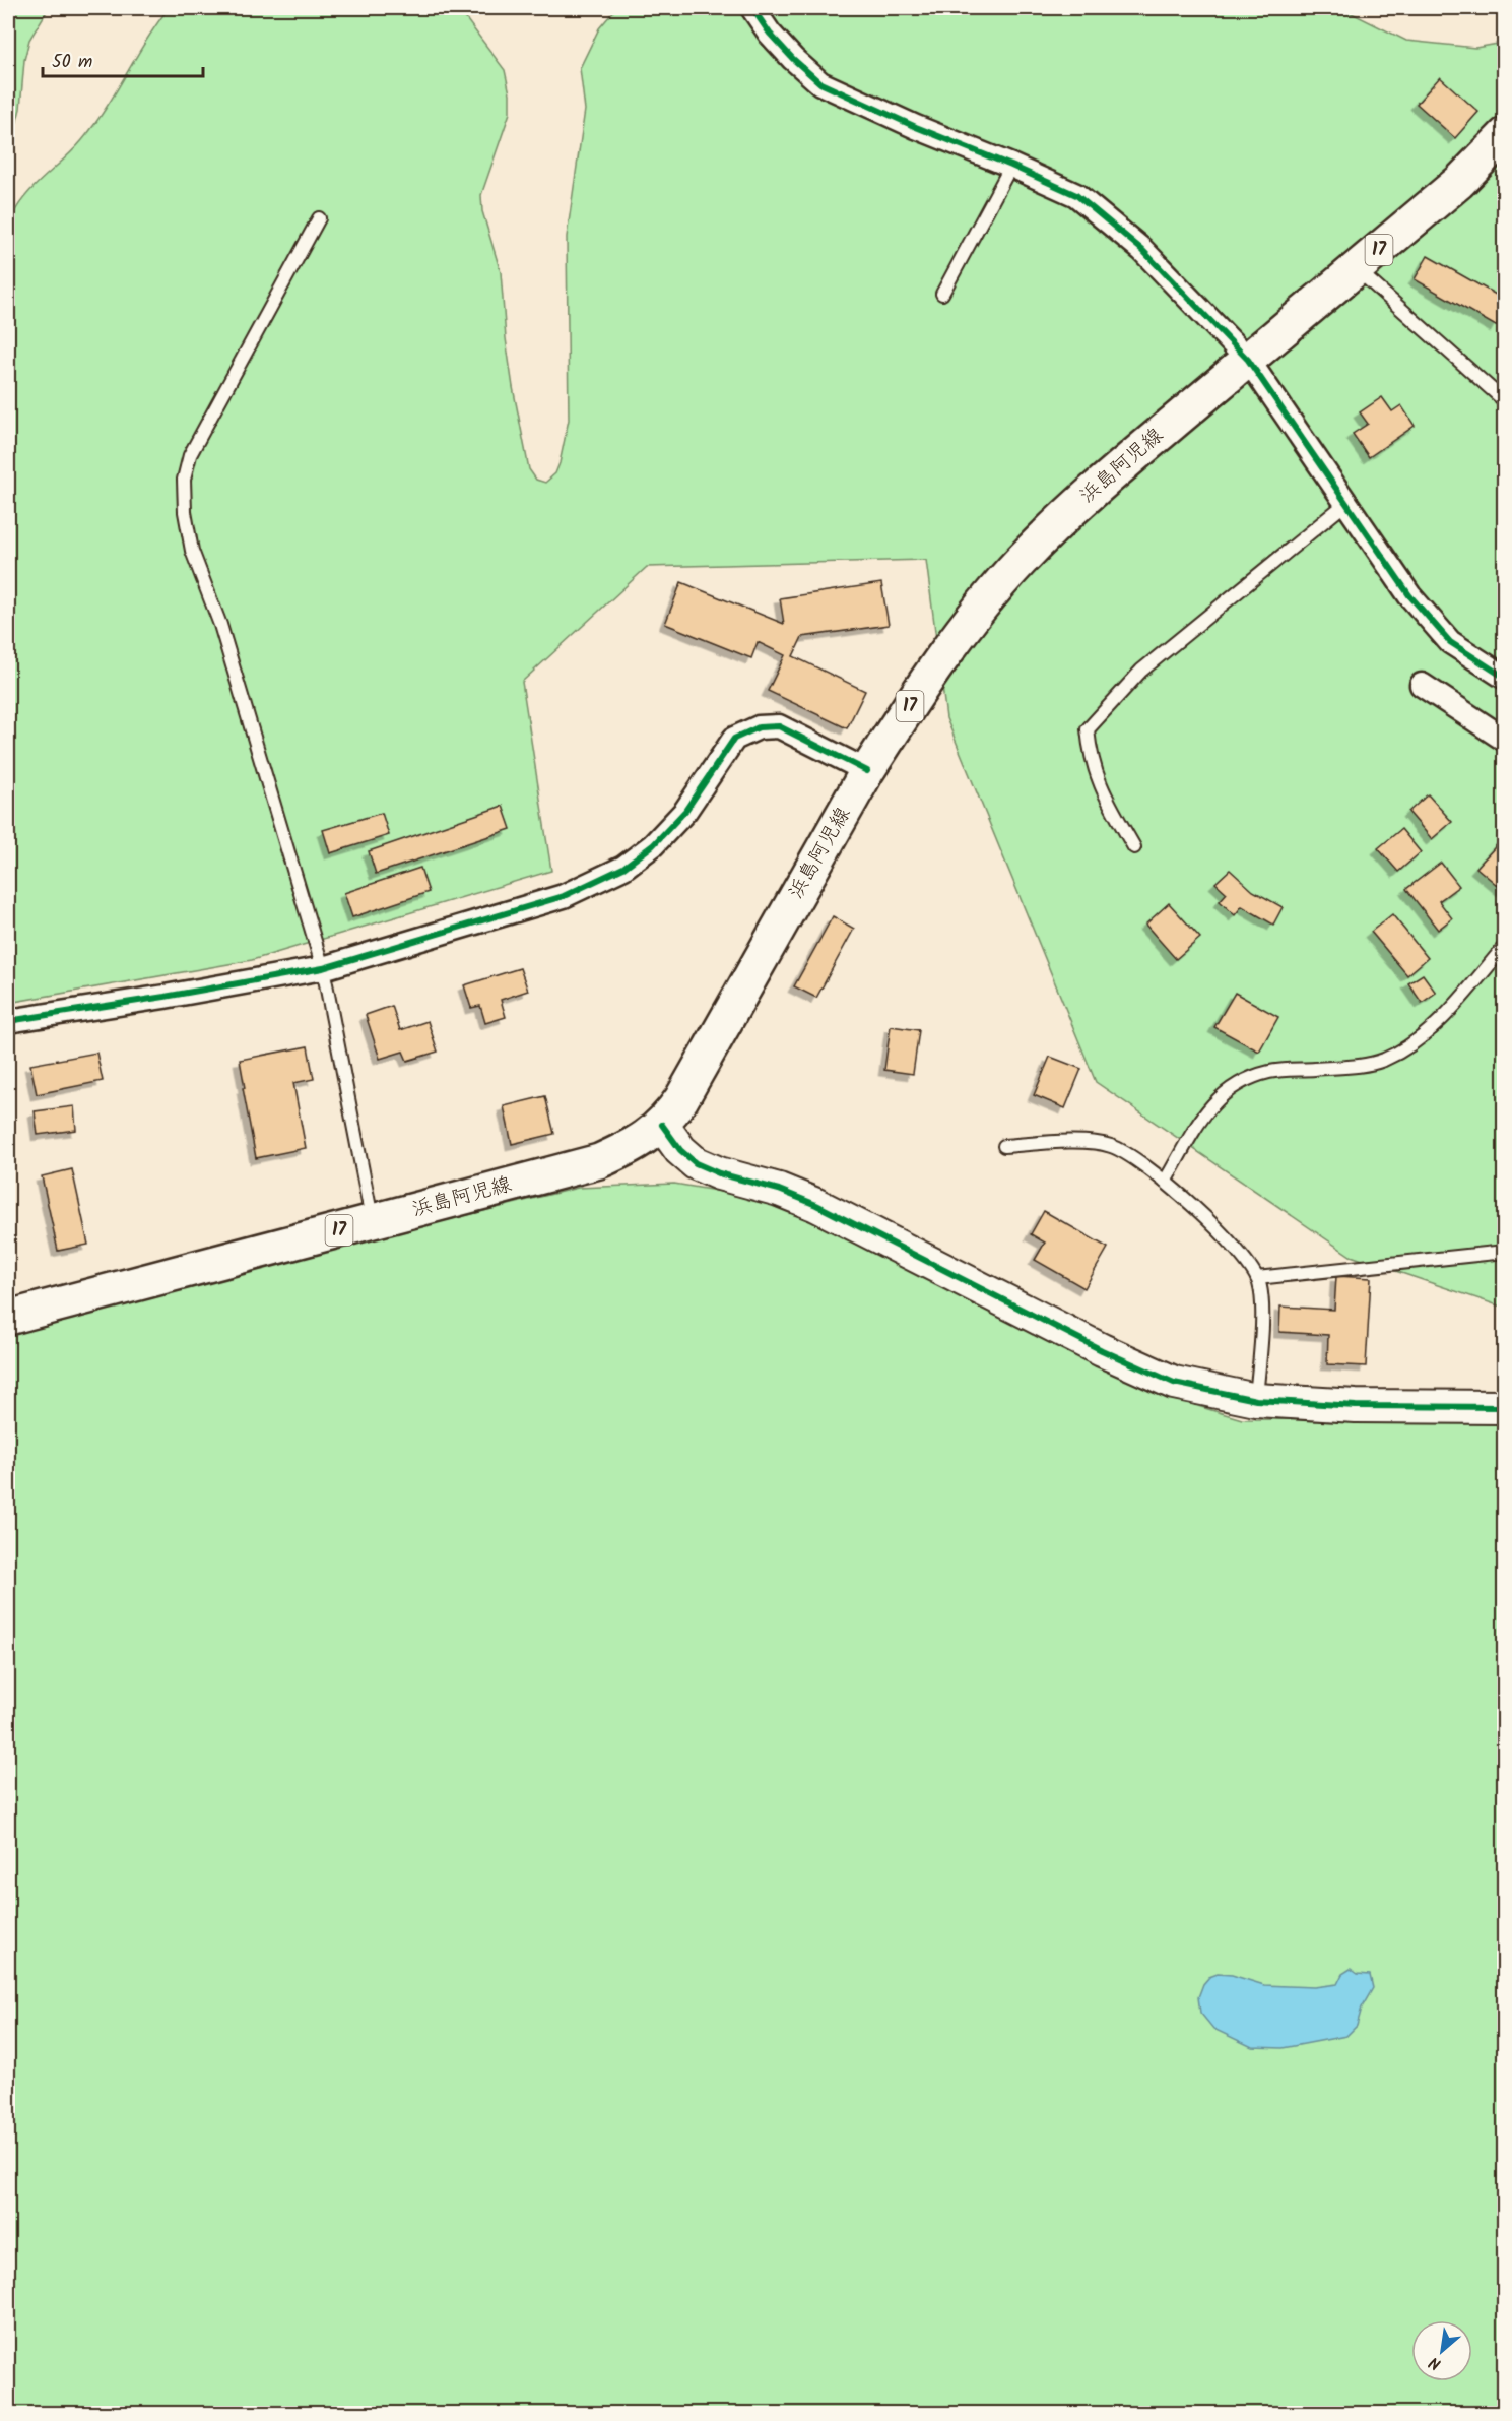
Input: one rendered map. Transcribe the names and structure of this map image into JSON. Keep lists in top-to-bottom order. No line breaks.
{"streets":{"main road":["17","浜島阿児線"]},"scale_bar":"50 m","north":"bottom left"}
